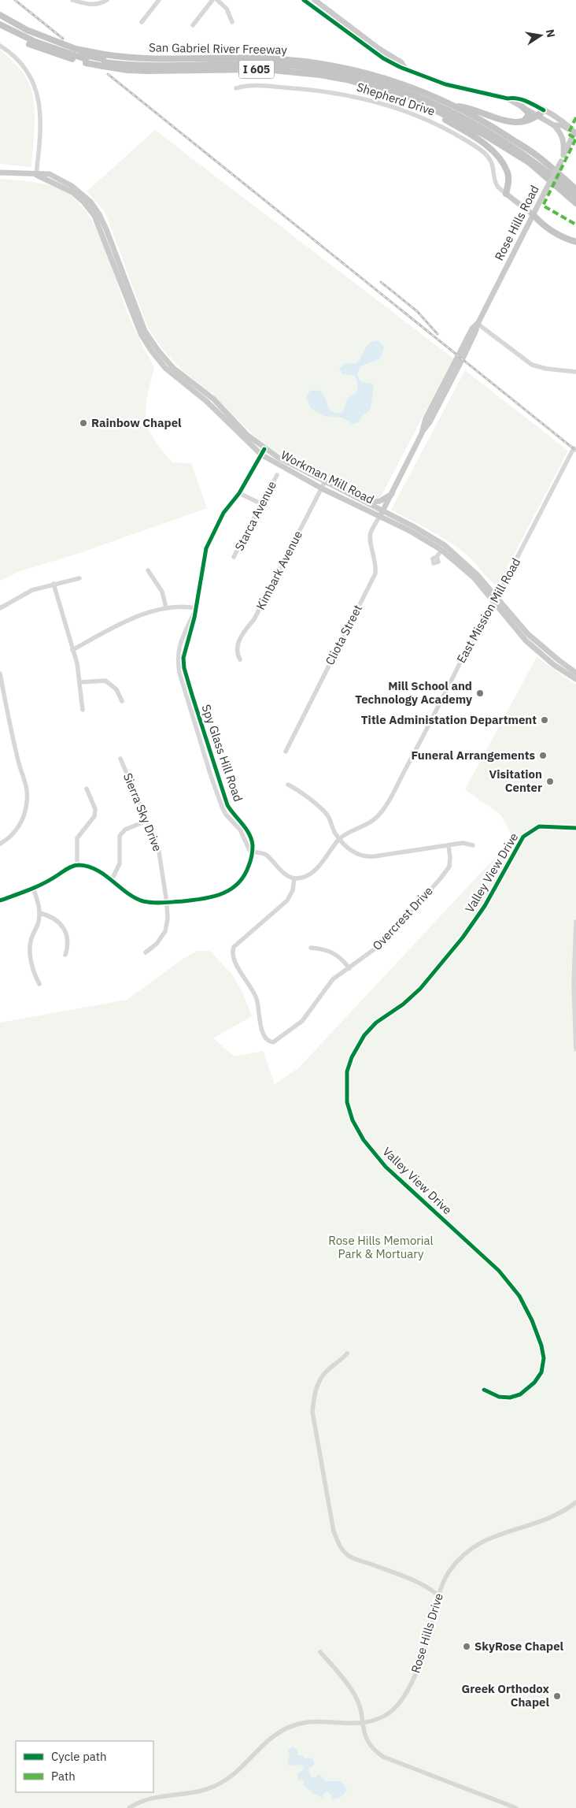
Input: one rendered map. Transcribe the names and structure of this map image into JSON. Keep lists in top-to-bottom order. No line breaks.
{"streets":{"highway":["San Gabriel River Freeway","I 605"],"main road":["Shepherd Drive","Rose Hills Road","Workman Mill Road"],"street":["Starca Avenue","Kimbark Avenue","East Mission Mill Road","Cliota Street","Spy Glass Hill Road","Sierra Sky Drive","Valley View Drive","Overcrest Drive","Rose Hills Drive"]},"crossings":[["Shepherd Drive","Rose Hills Road"],["Rose Hills Road","Workman Mill Road"],["Rose Hills Road","Cliota Street"],["Workman Mill Road","Kimbark Avenue"],["Workman Mill Road","East Mission Mill Road"],["Workman Mill Road","Cliota Street"],["Workman Mill Road","Spy Glass Hill Road"],["Spy Glass Hill Road","Sierra Sky Drive"]],"parks":["Rose Hills Memorial Park & Mortuary"],"places":["Rainbow Chapel","Mill School and Technology Academy","Title Administation Department","Funeral Arrangements","Visitation Center","SkyRose Chapel","Greek Orthodox Chapel"],"legend":["Cycle path","Path"],"north":"right"}
